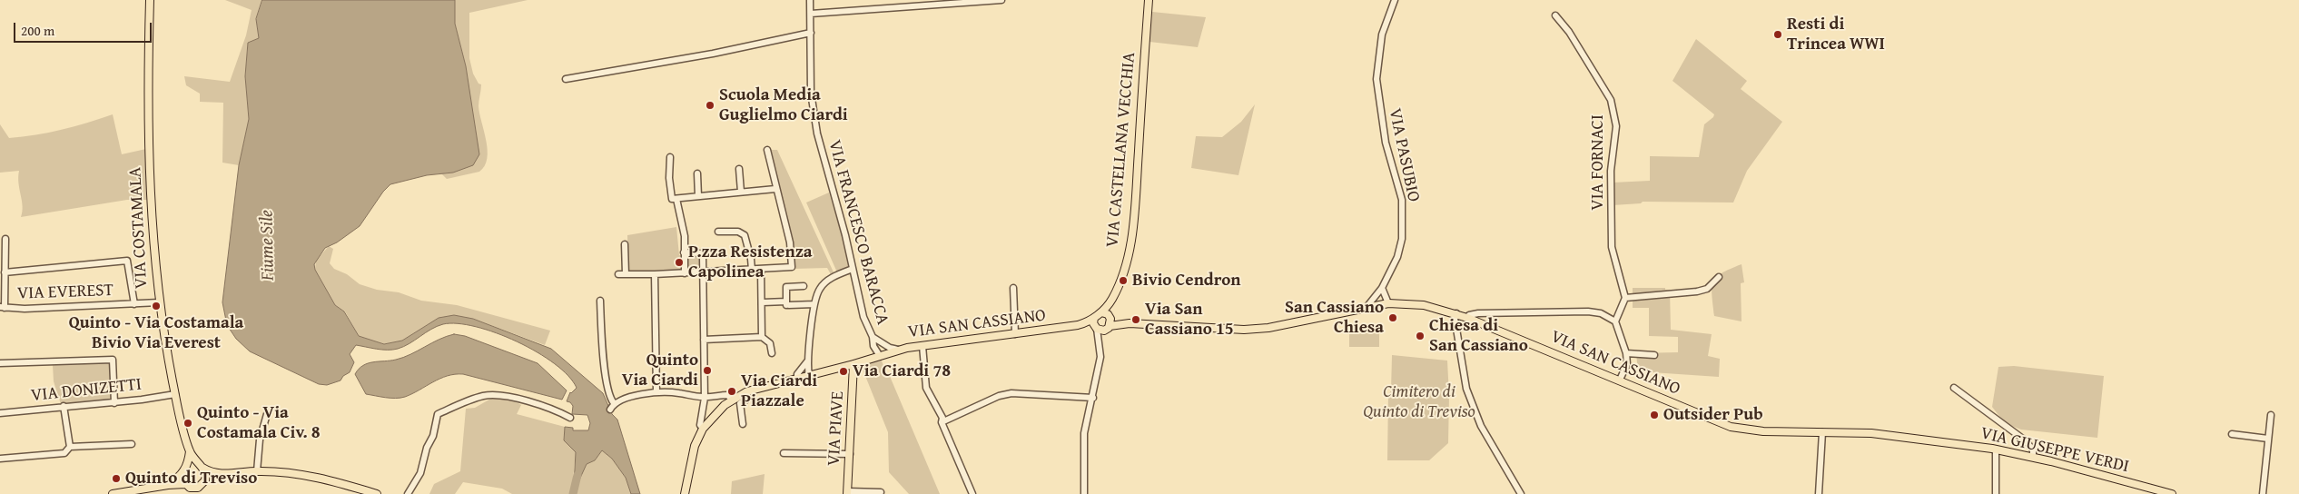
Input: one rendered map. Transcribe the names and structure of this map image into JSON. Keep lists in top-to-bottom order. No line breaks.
{"streets":{"main road":["VIA CASTELLANA VECCHIA","VIA COSTAMALA","VIA SAN CASSIANO","VIA PIAVE","VIA GIUSEPPE VERDI"],"street":["VIA PASUBIO","VIA FORNACI","VIA FRANCESCO BARACCA","VIA EVEREST","VIA DONIZETTI"]},"crossings":[["VIA CASTELLANA VECCHIA","VIA SAN CASSIANO"],["VIA PASUBIO","VIA SAN CASSIANO"],["VIA COSTAMALA","VIA EVEREST"],["VIA COSTAMALA","VIA DONIZETTI"],["VIA FRANCESCO BARACCA","VIA SAN CASSIANO"],["VIA SAN CASSIANO","VIA PIAVE"],["VIA SAN CASSIANO","VIA GIUSEPPE VERDI"]],"water":["Fiume Sile"],"parks":["Cimitero di Quinto di Treviso"],"places":["Resti di Trincea WWI","Scuola Media Guglielmo Ciardi","P.zza Resistenza Capolinea","Bivio Cendron","Quinto - Via Costamala Bivio Via Everest","San Cassiano Chiesa","Via San Cassiano 15","Chiesa di San Cassiano","Quinto Via Ciardi","Via Ciardi 78","Via Ciardi Piazzale","Outsider Pub","Quinto - Via Costamala Civ. 8","Quinto di Treviso"],"scale_bar":"200 m"}
